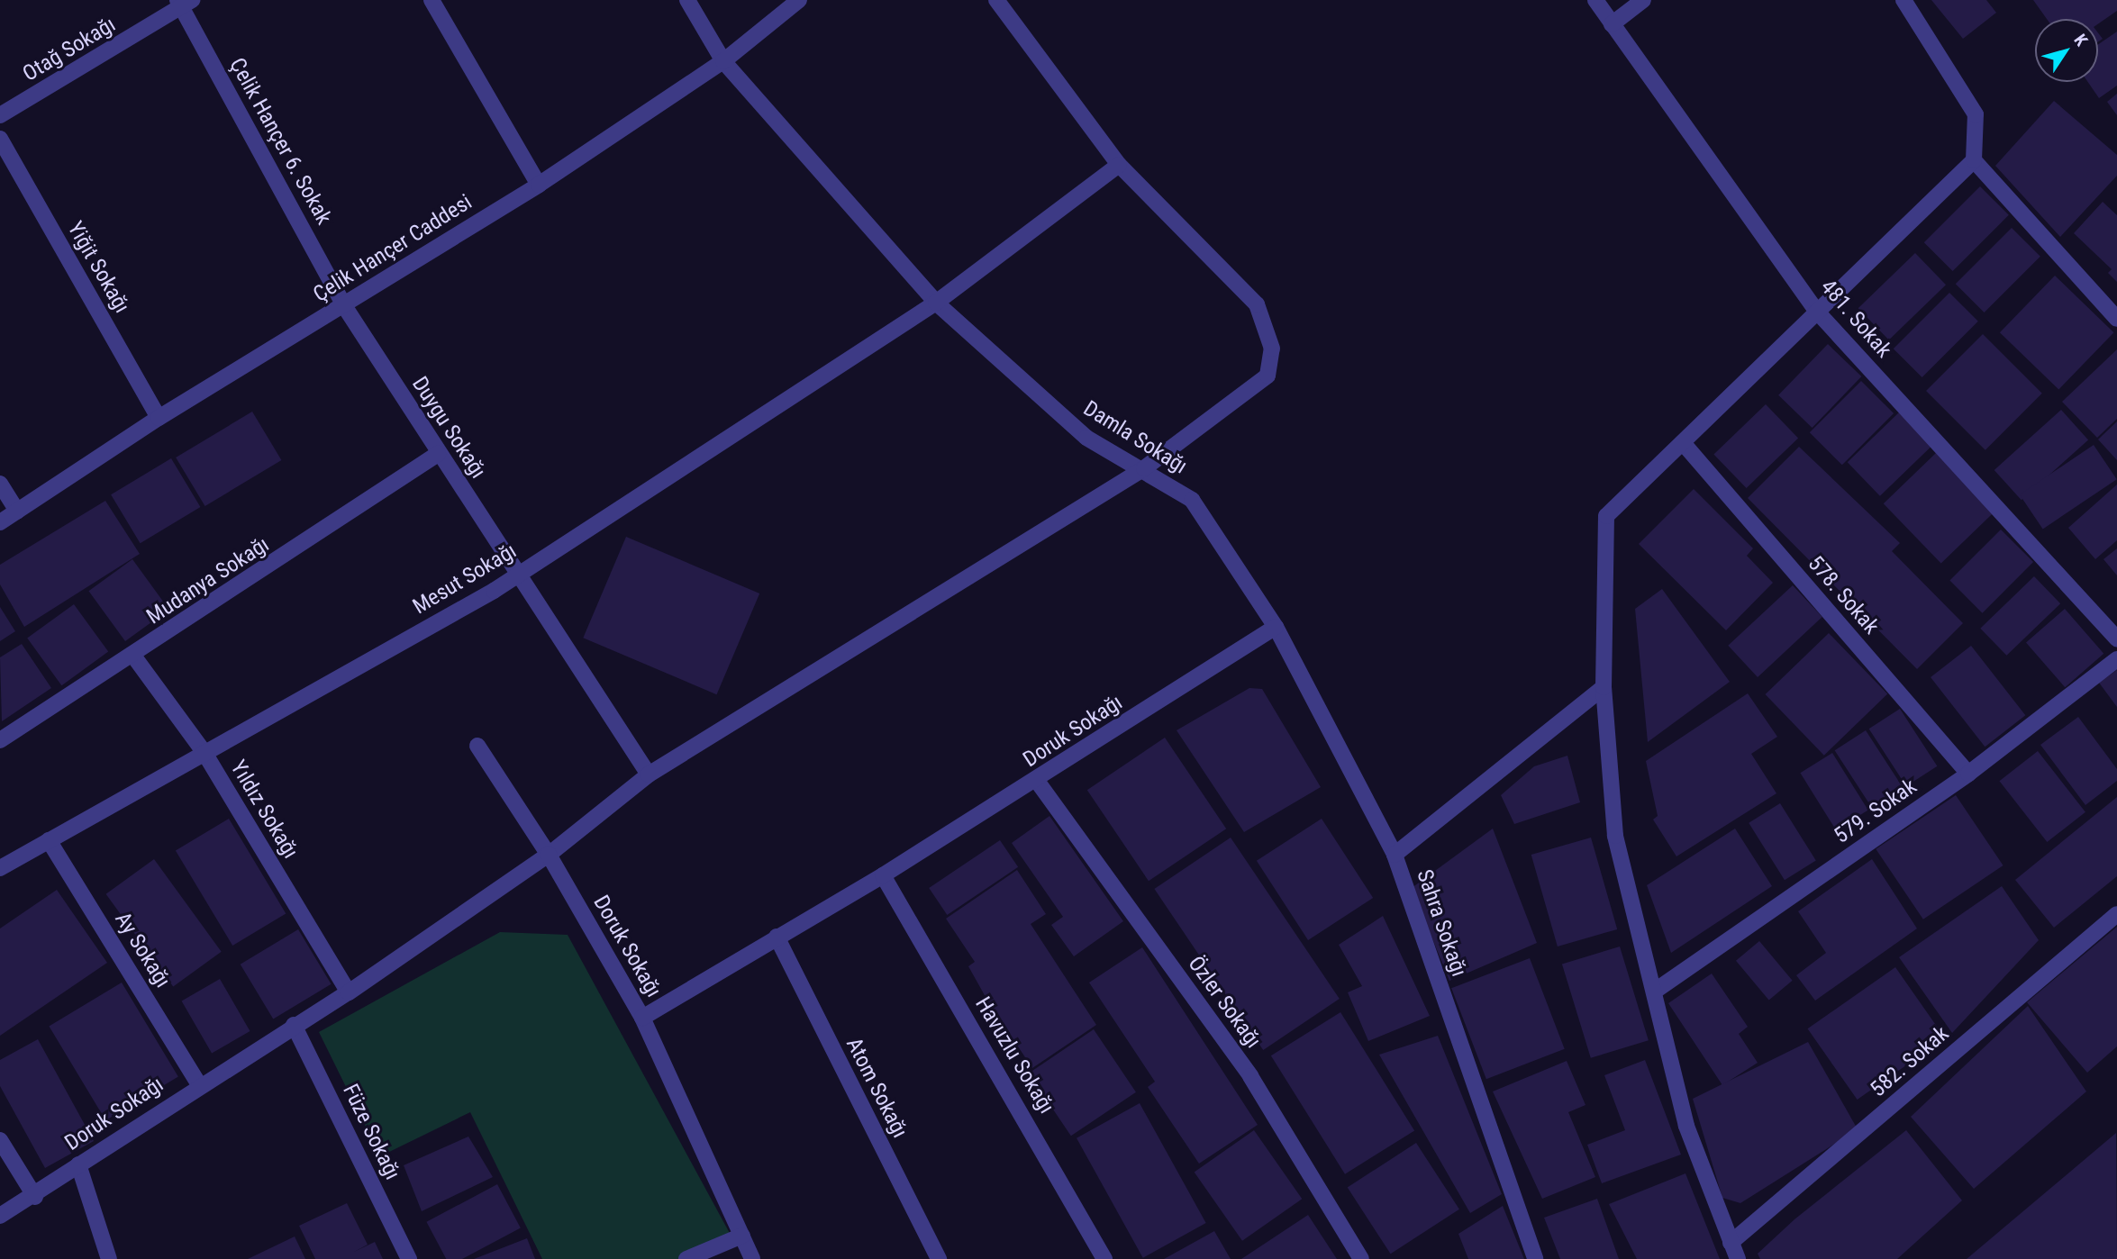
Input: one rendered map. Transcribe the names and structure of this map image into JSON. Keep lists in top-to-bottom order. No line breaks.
{"streets":{"street":["Otağ Sokağı","Çelik Hançer 6. Sokak","Çelik Hançer Caddesi","Yiğit Sokağı","481. Sokak","Duygu Sokağı","Damla Sokağı","Mesut Sokağı","Mudanya Sokağı","578. Sokak","Doruk Sokağı","Yıldız Sokağı","579. Sokak","Sahra Sokağı","Ay Sokağı","Özler Sokağı","Havuzlu Sokağı","582. Sokak","Atom Sokağı","Füze Sokağı"]},"crossings":[["Otağ Sokağı","Çelik Hançer 6. Sokak"],["Çelik Hançer 6. Sokak","Çelik Hançer Caddesi"],["Çelik Hançer 6. Sokak","Duygu Sokağı"],["Çelik Hançer Caddesi","Yiğit Sokağı"],["Çelik Hançer Caddesi","Duygu Sokağı"],["Çelik Hançer Caddesi","Damla Sokağı"],["Duygu Sokağı","Mesut Sokağı"],["Duygu Sokağı","Mudanya Sokağı"],["Damla Sokağı","Mesut Sokağı"],["Damla Sokağı","Doruk Sokağı"],["Damla Sokağı","Sahra Sokağı"],["Mesut Sokağı","Yıldız Sokağı"],["Mesut Sokağı","Ay Sokağı"],["Mudanya Sokağı","Yıldız Sokağı"],["578. Sokak","579. Sokak"],["Doruk Sokağı","Yıldız Sokağı"],["Doruk Sokağı","Ay Sokağı"],["Doruk Sokağı","Özler Sokağı"],["Doruk Sokağı","Havuzlu Sokağı"],["Doruk Sokağı","Atom Sokağı"],["Doruk Sokağı","Füze Sokağı"]],"north":"top right"}
